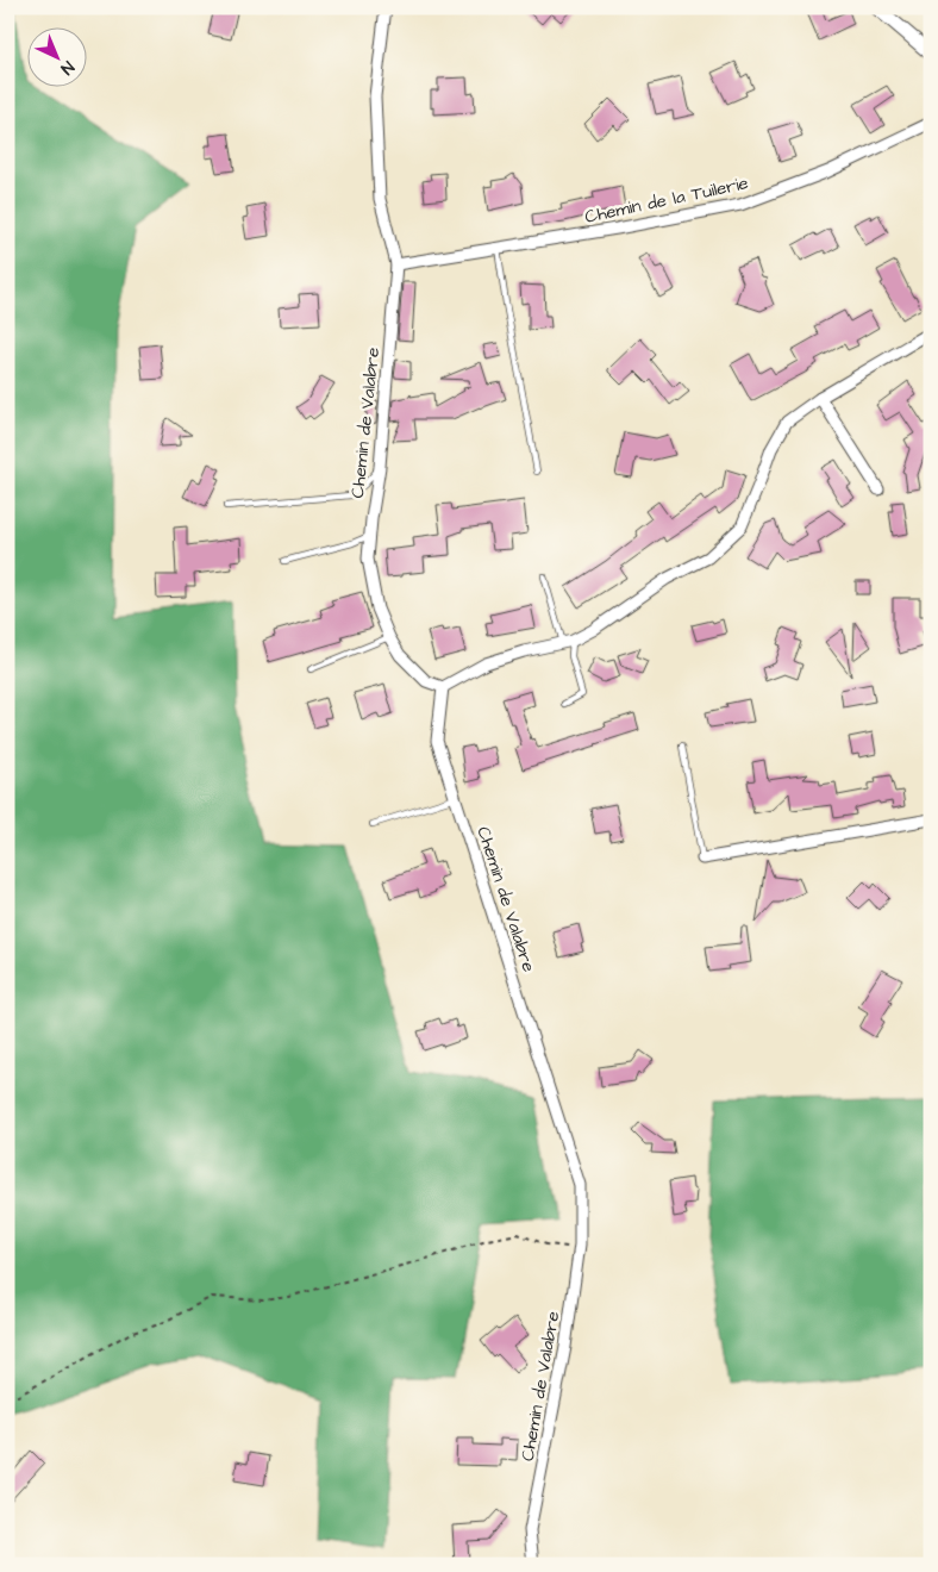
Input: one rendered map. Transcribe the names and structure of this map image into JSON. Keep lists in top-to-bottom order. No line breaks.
{"streets":{"street":["Chemin de la Tuilerie","Chemin de Valabre"]},"crossings":[["Chemin de la Tuilerie","Chemin de Valabre"]],"north":"bottom right"}
